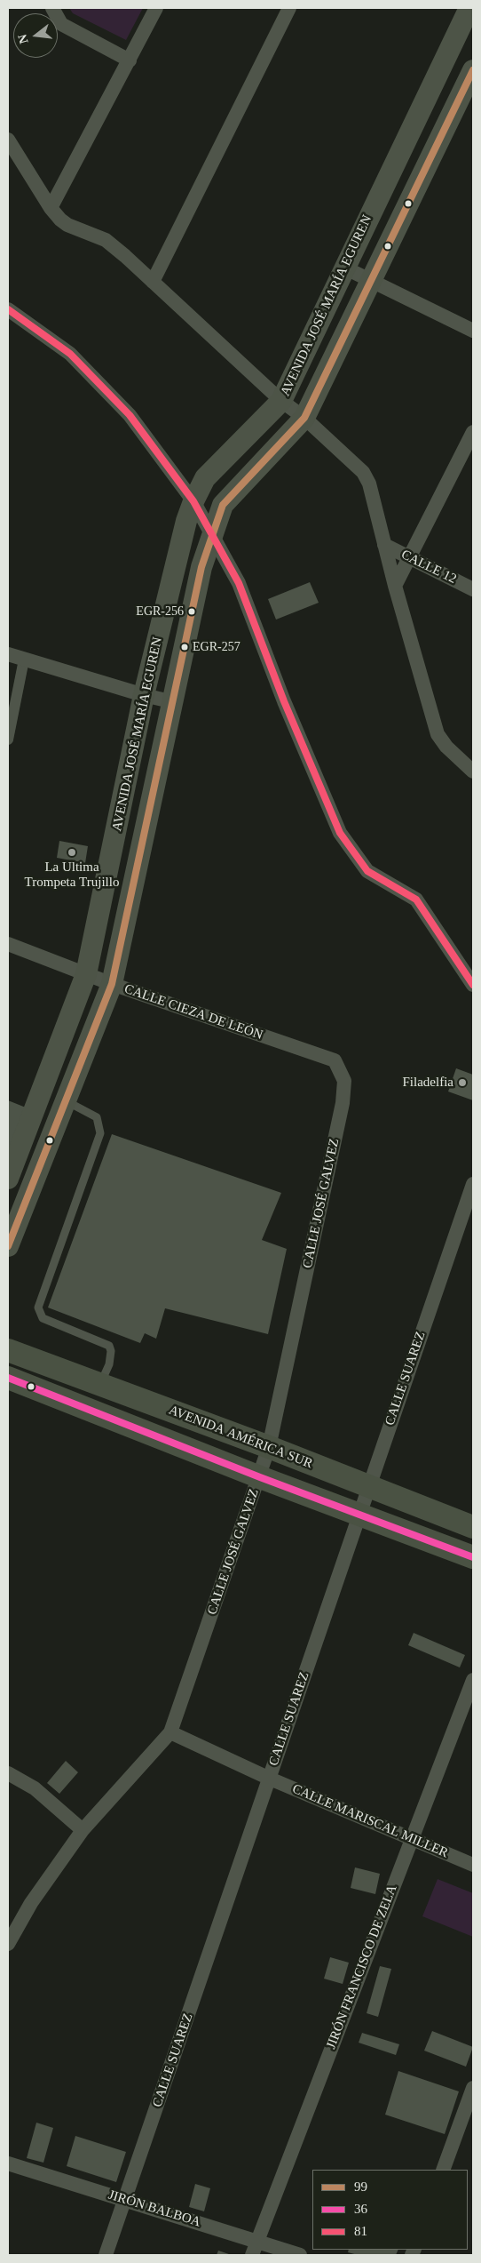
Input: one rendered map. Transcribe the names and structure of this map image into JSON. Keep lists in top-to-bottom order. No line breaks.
{"streets":{"main road":["AVENIDA JOSÉ MARÍA EGUREN","AVENIDA AMÉRICA SUR"],"street":["CALLE 12","CALLE CIEZA DE LEÓN","CALLE JOSÉ GALVEZ","CALLE SUAREZ","CALLE MARISCAL MILLER","JIRÓN FRANCISCO DE ZELA","JIRÓN BALBOA"]},"crossings":[["AVENIDA JOSÉ MARÍA EGUREN","CALLE CIEZA DE LEÓN"],["CALLE CIEZA DE LEÓN","CALLE JOSÉ GALVEZ"],["CALLE JOSÉ GALVEZ","AVENIDA AMÉRICA SUR"],["CALLE JOSÉ GALVEZ","CALLE MARISCAL MILLER"],["CALLE SUAREZ","AVENIDA AMÉRICA SUR"],["CALLE SUAREZ","CALLE MARISCAL MILLER"],["CALLE SUAREZ","JIRÓN BALBOA"],["CALLE MARISCAL MILLER","JIRÓN FRANCISCO DE ZELA"],["JIRÓN FRANCISCO DE ZELA","JIRÓN BALBOA"]],"places":["EGR-256","EGR-257","La Ultima Trompeta Trujillo","Filadelfia"],"lines":["transit line 99","transit line 81","transit line 36"],"legend":["99","36","81"],"north":"left"}
